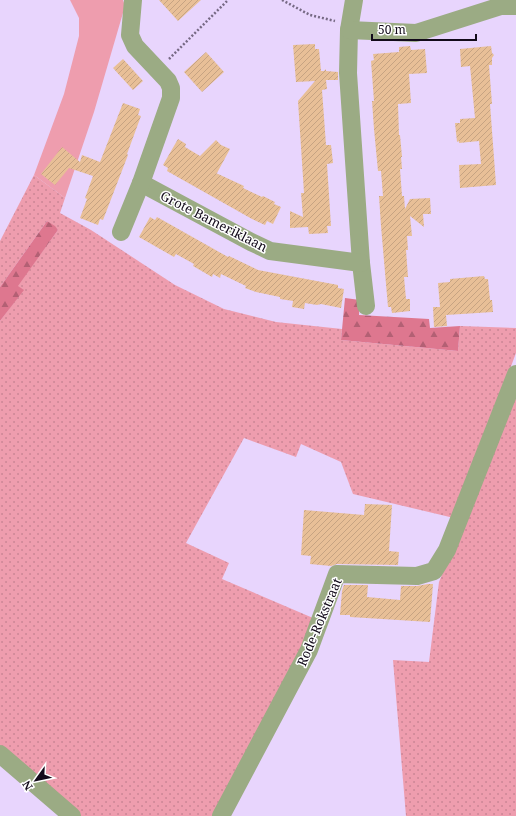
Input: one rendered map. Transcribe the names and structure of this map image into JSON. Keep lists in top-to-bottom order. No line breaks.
{"streets":{"street":["Grote Bameriklaan","Rode-Rokstraat"]},"scale_bar":"50 m","north":"bottom left"}
